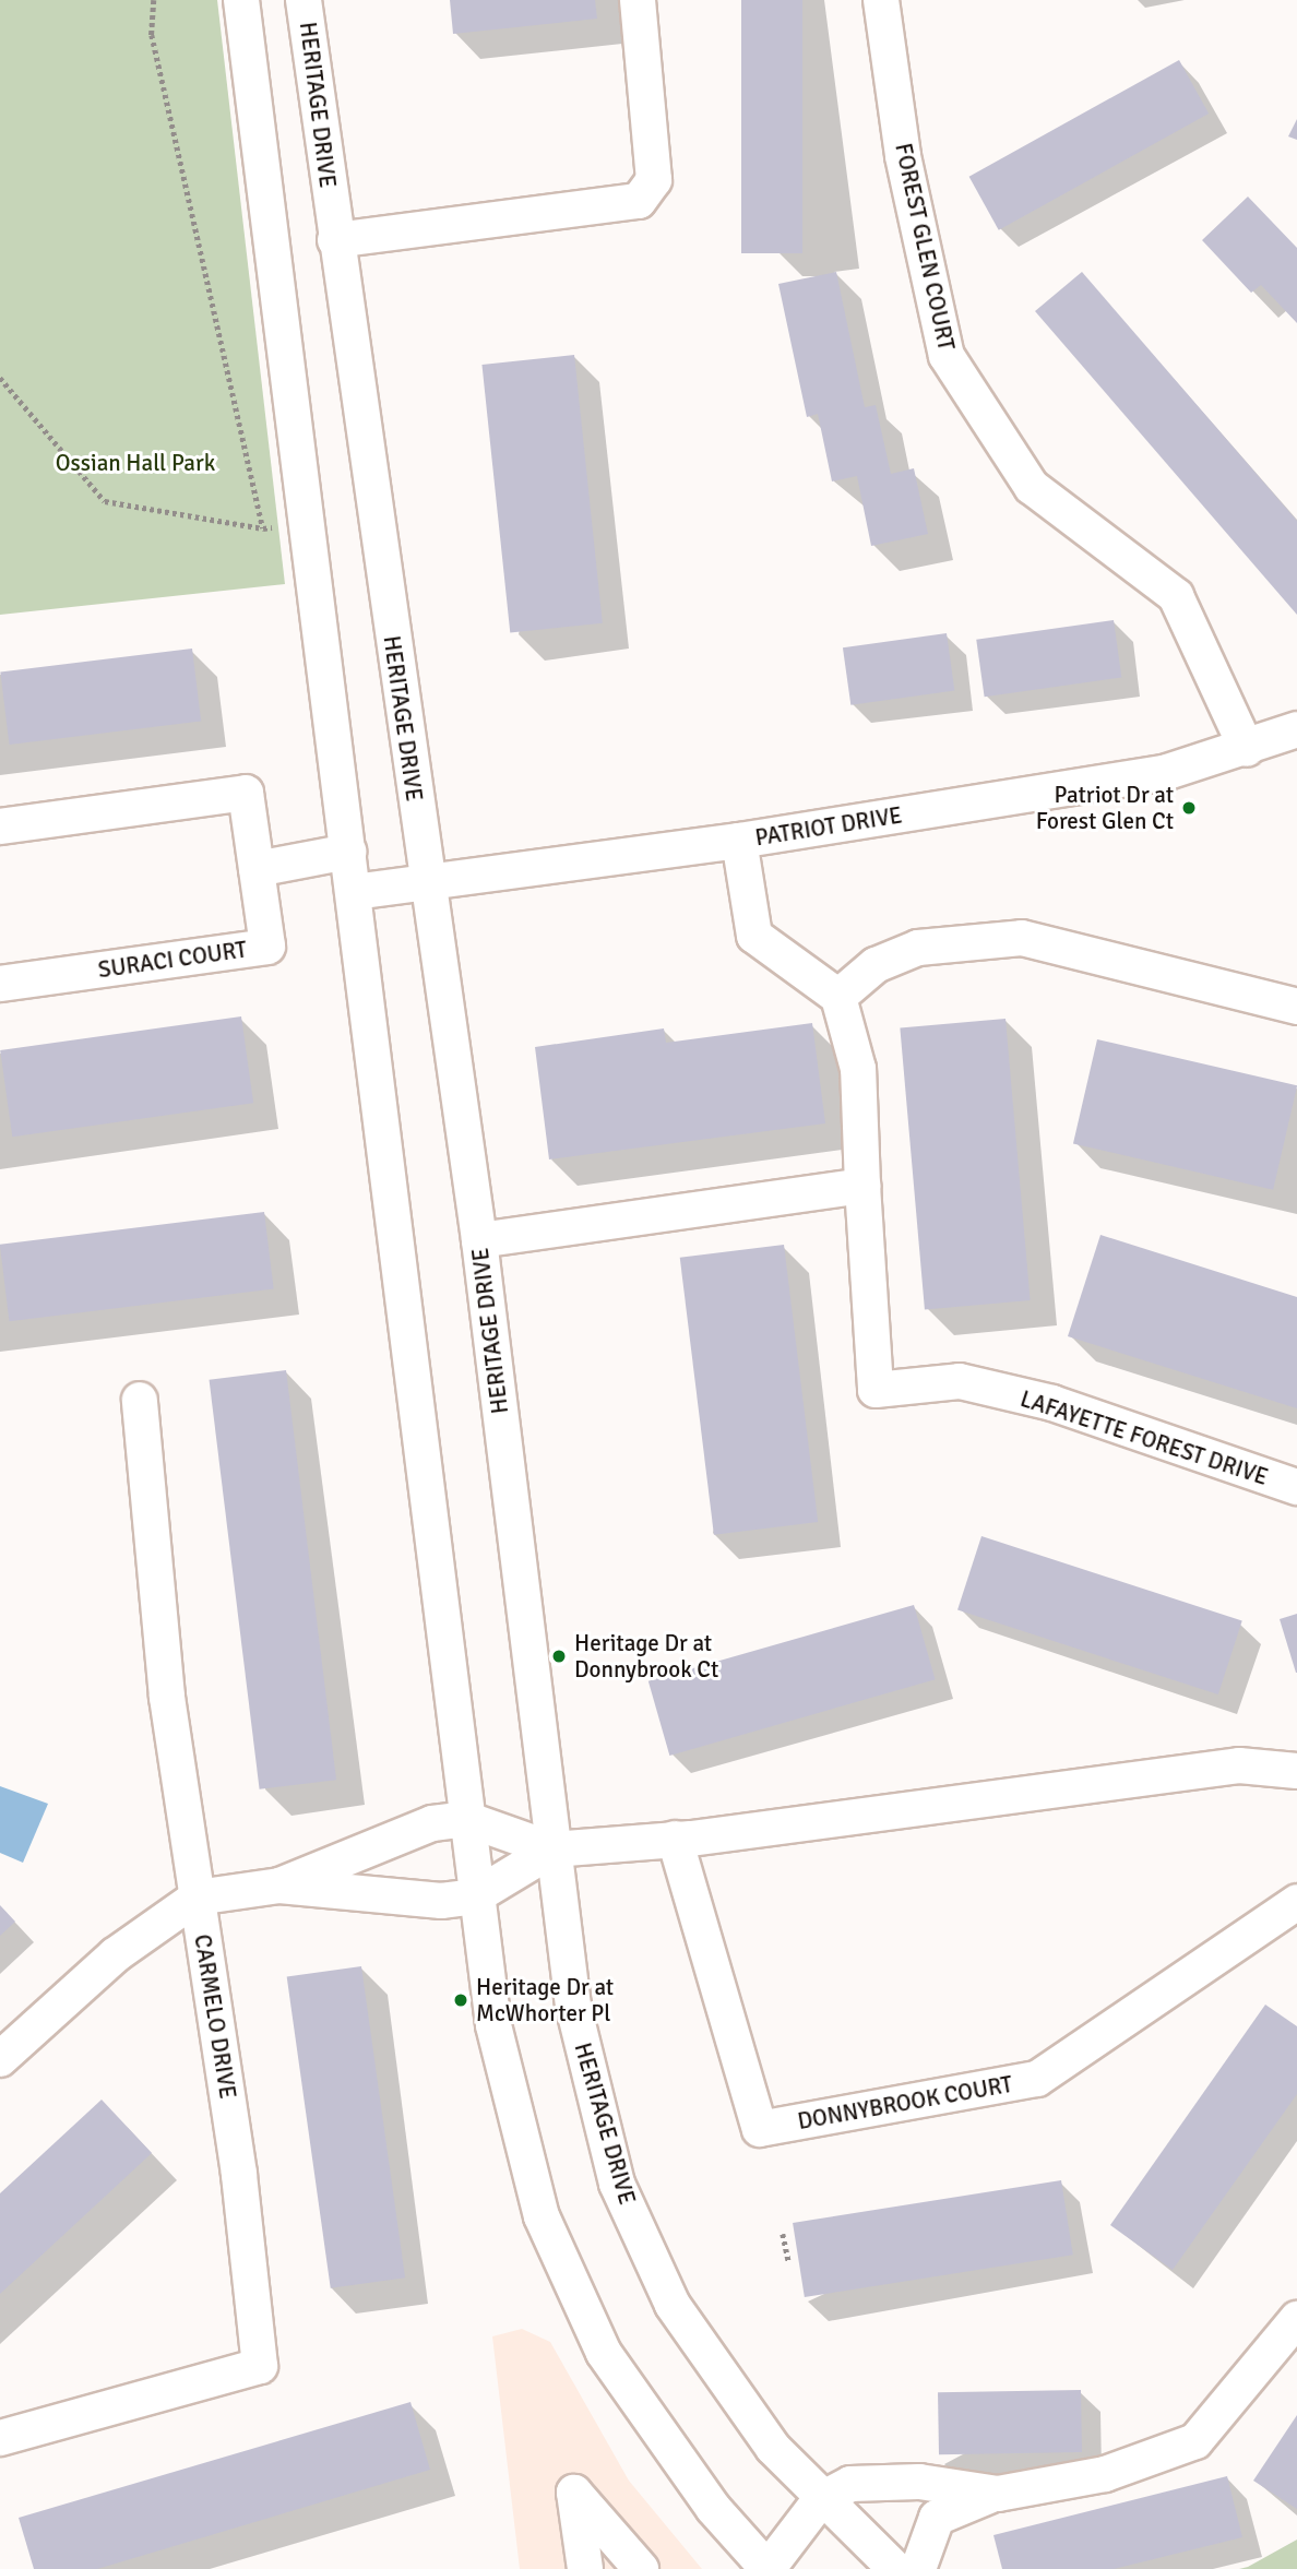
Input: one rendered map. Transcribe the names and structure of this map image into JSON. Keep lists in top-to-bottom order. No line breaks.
{"streets":{"street":["HERITAGE DRIVE","FOREST GLEN COURT","PATRIOT DRIVE","SURACI COURT","LAFAYETTE FOREST DRIVE","CARMELO DRIVE","DONNYBROOK COURT"]},"crossings":[["HERITAGE DRIVE","PATRIOT DRIVE"],["FOREST GLEN COURT","PATRIOT DRIVE"]],"parks":["Ossian Hall Park"],"places":["Patriot Dr at Forest Glen Ct","Heritage Dr at Donnybrook Ct","Heritage Dr at McWhorter Pl"]}
